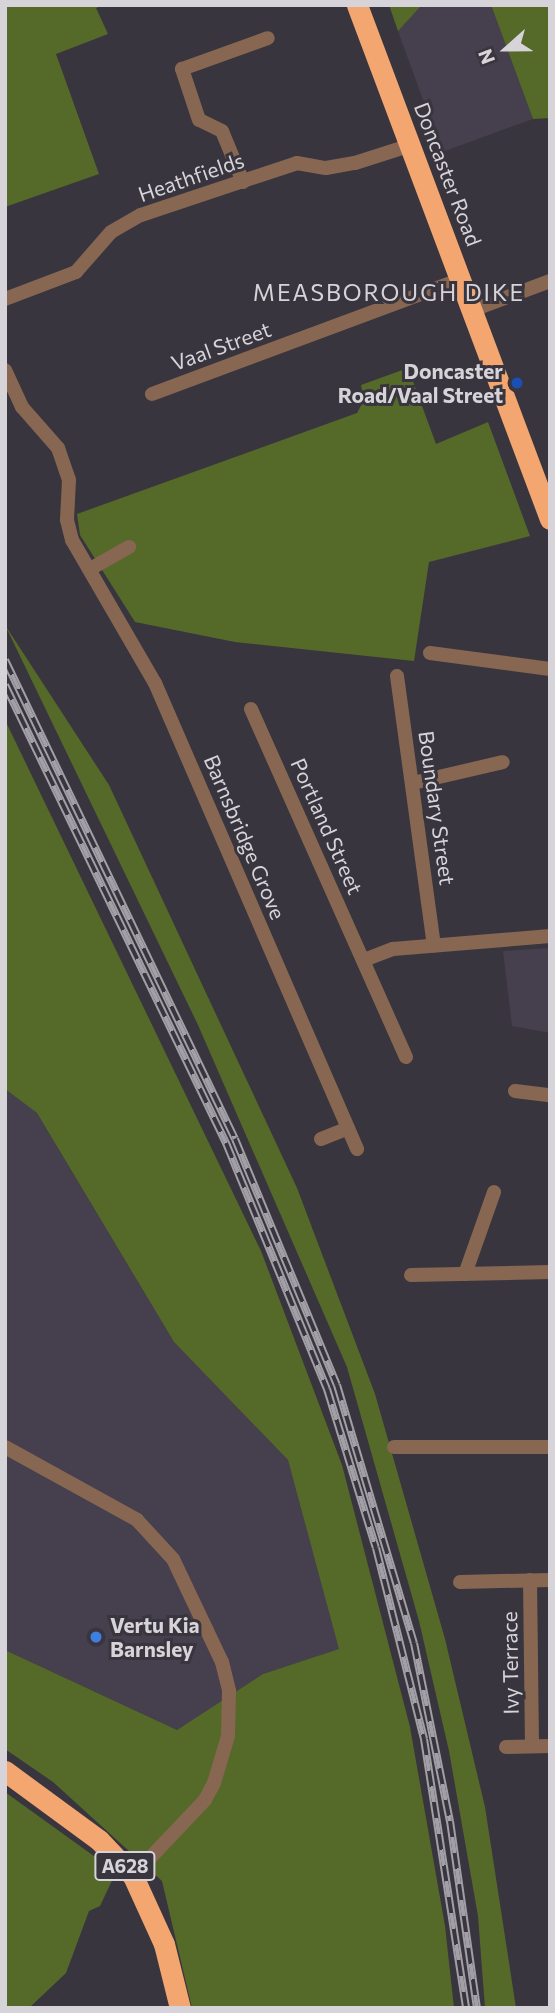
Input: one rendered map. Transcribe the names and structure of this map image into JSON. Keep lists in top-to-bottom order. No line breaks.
{"streets":{"highway":["Doncaster Road","A628"],"street":["Heathfields","Vaal Street","Boundary Street","Portland Street","Barnsbridge Grove","Ivy Terrace"]},"crossings":[["Doncaster Road","Heathfields"],["Doncaster Road","Vaal Street"]],"districts":["MEASBOROUGH DIKE"],"places":["Doncaster Road/Vaal Street","Vertu Kia Barnsley"],"north":"left"}
